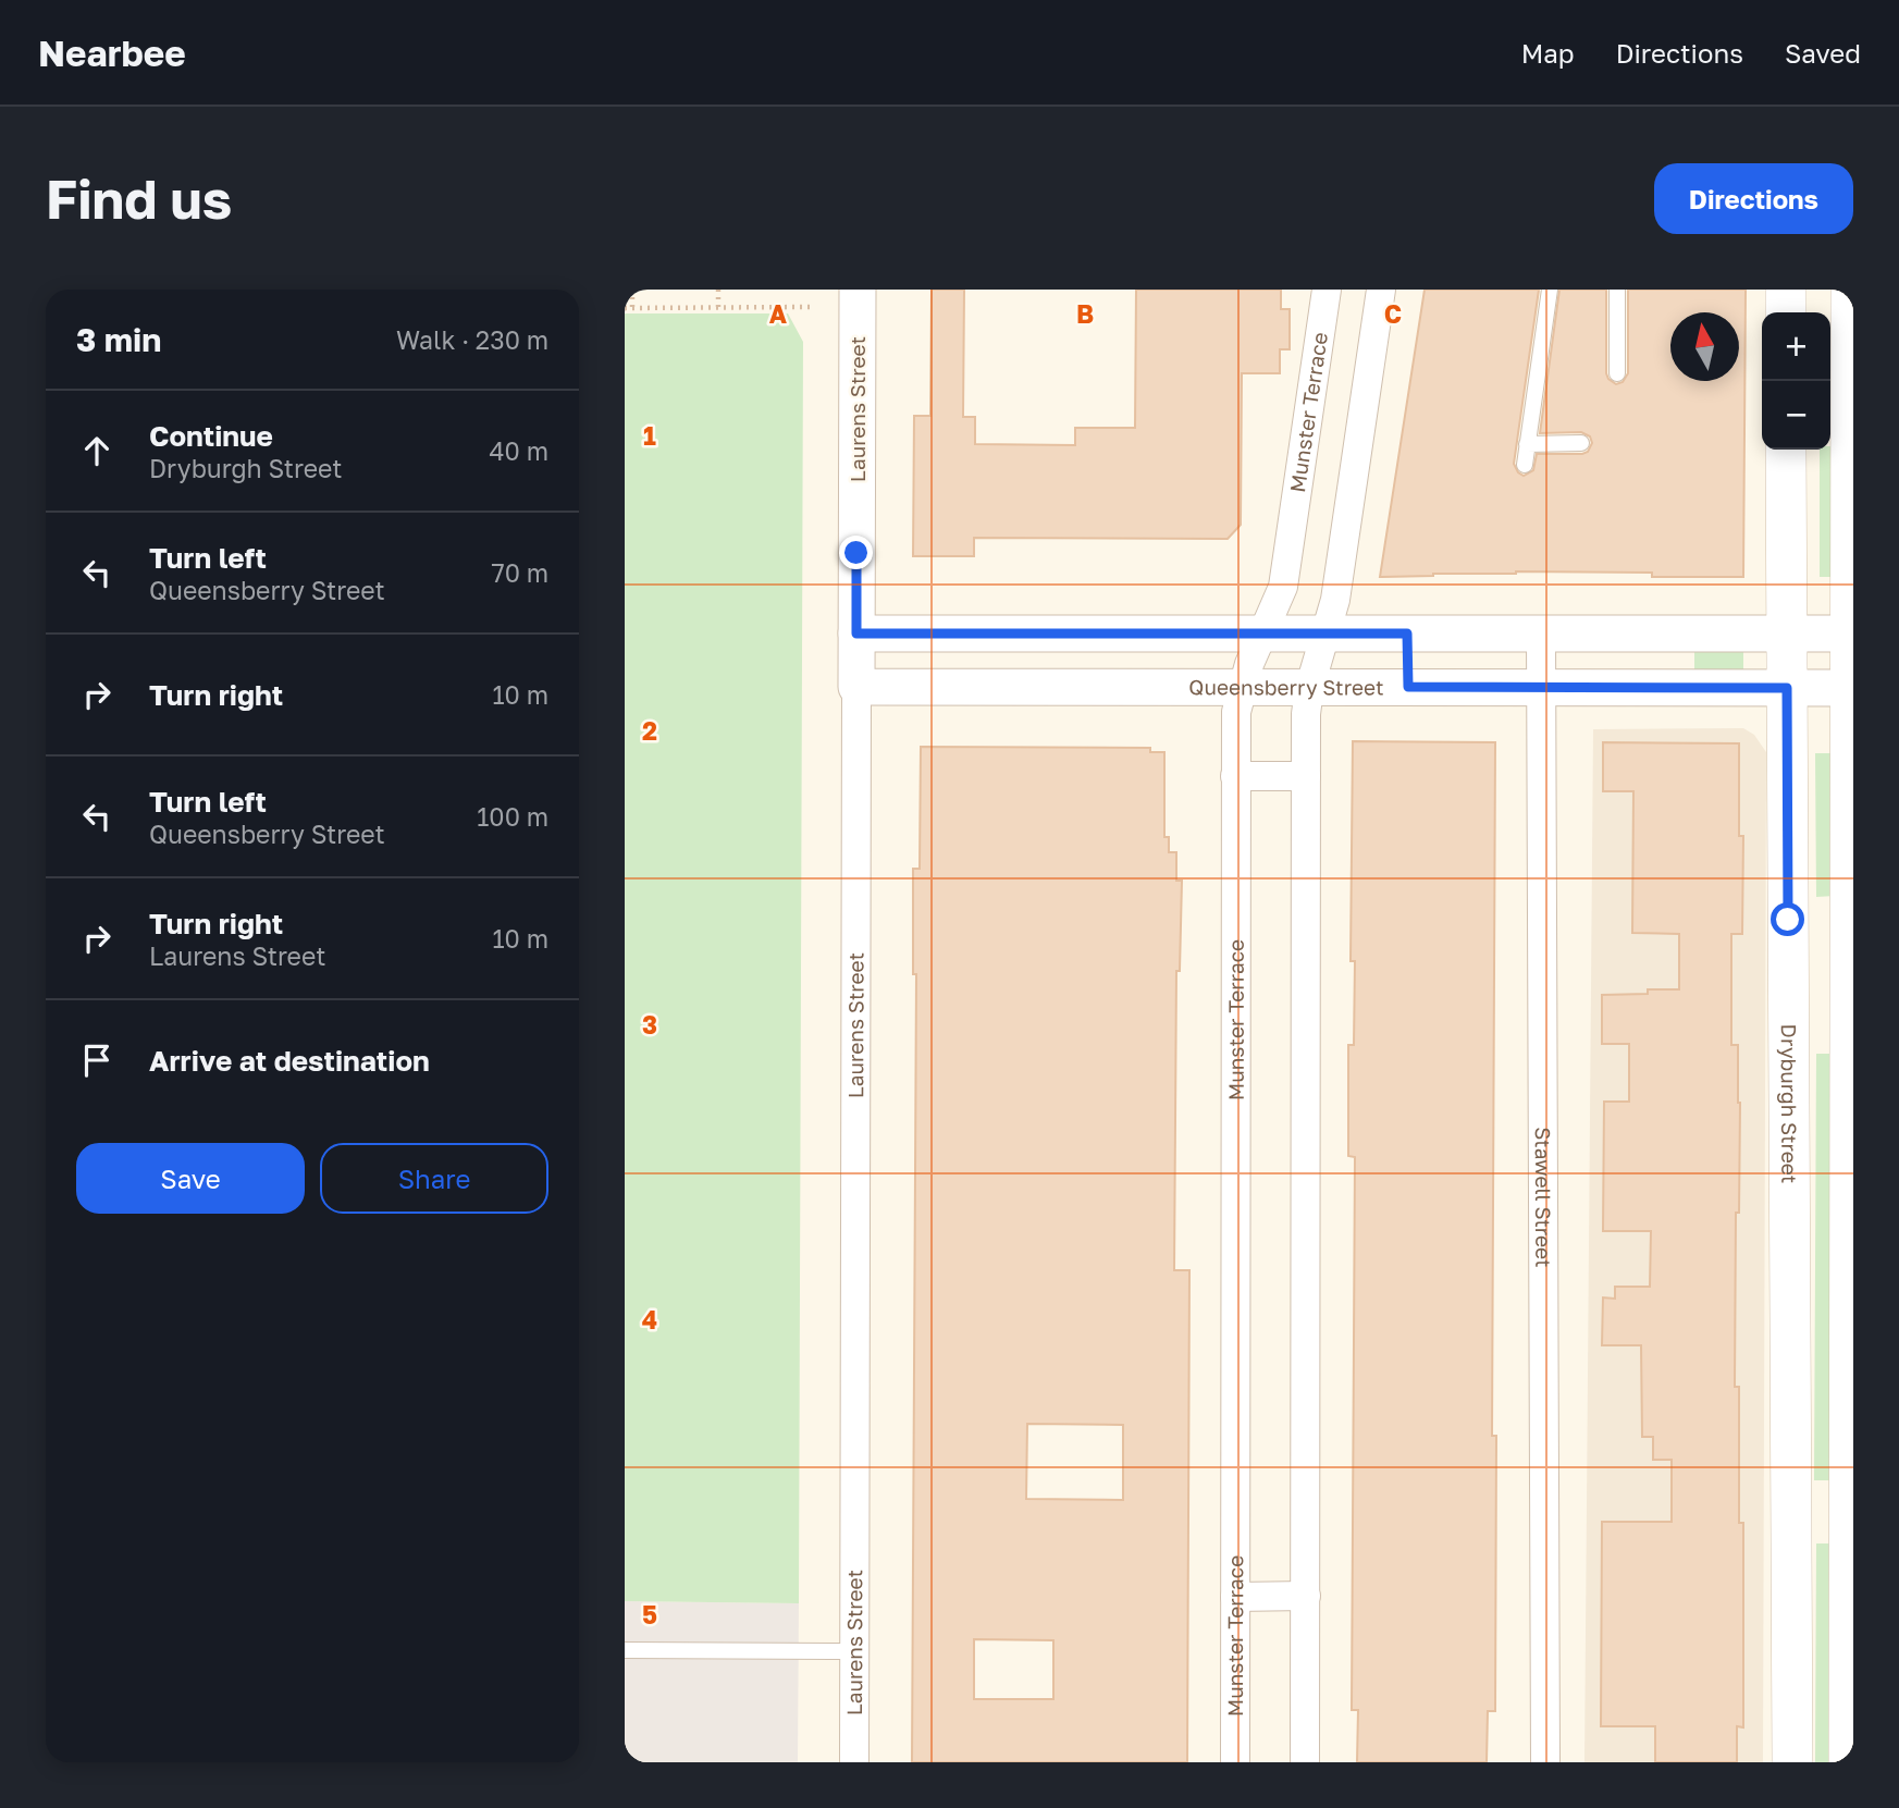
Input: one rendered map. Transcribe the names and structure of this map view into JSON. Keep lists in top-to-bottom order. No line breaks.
{"streets":{"main road":["Dryburgh Street"],"street":["Laurens Street","Munster Terrace","Queensberry Street","Stawell Street"]},"crossings":[["Laurens Street","Queensberry Street"],["Munster Terrace","Queensberry Street"],["Queensberry Street","Dryburgh Street"],["Queensberry Street","Stawell Street"]],"north":"top","page":{"header":"Nearbee","nav":["Map","Directions","Saved"],"buttons":["Directions",["Save","Share"]],"title":"Find us","heading":["3 min","Walk · 230 m"],"map_buttons":["+","−"],"list":[["Continue","Dryburgh Street","40 m"],["Turn left","Queensberry Street","70 m"],["Turn right","10 m"],["Turn left","Queensberry Street","100 m"],["Turn right","Laurens Street","10 m"],"Arrive at destination"]},"grid":{"columns":["A","B","C"],"rows":["1","2","3","4","5"]}}
